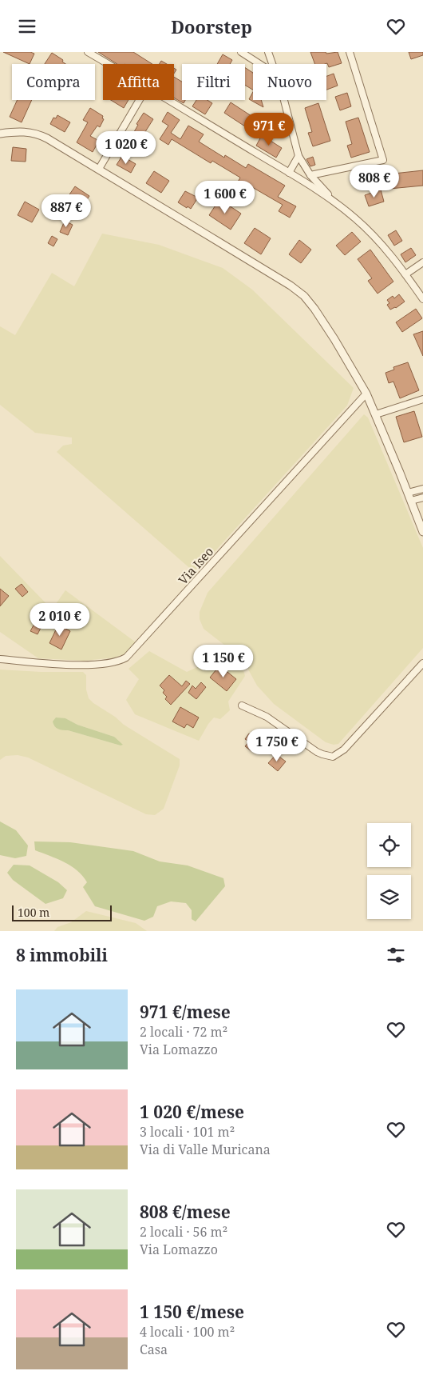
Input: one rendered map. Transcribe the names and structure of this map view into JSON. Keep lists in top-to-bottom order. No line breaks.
{"streets":{"street":["Via Iseo"]},"scale_bar":"100 m","page":{"header":"Doorstep","chip":["Compra","Affitta","Filtri","Nuovo"],"price":["971 €","1 020 €","808 €","1 600 €","887 €","2 010 €","1 150 €","1 750 €"],"scale":"100 m","heading":"8 immobili","list":[{"name":"971 €/mese","note":"2 locali · 72 m² · Via Lomazzo"},{"name":"1 020 €/mese","note":"3 locali · 101 m² · Via di Valle Muricana"},{"name":"808 €/mese","note":"2 locali · 56 m² · Via Lomazzo"},{"name":"1 150 €/mese","note":"4 locali · 100 m² · Casa"}]}}
